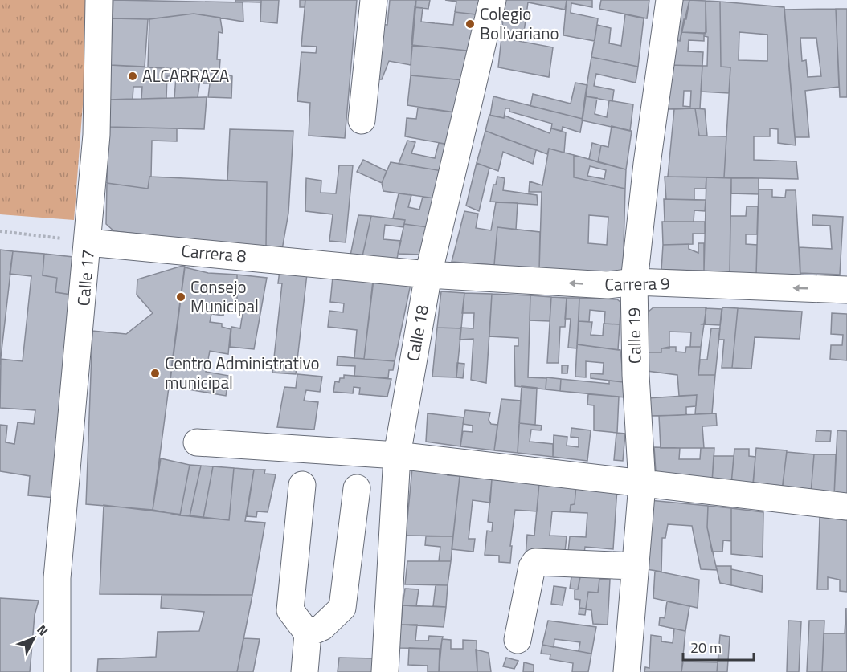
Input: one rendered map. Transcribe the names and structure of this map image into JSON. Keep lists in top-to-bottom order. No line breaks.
{"streets":{"street":["Carrera 8","Calle 17","Carrera 9","Calle 18","Calle 19"]},"crossings":[["Carrera 8","Calle 17"],["Carrera 8","Carrera 9"],["Carrera 8","Calle 18"],["Carrera 9","Calle 18"],["Carrera 9","Calle 19"]],"places":["Colegio Bolivariano","ALCARRAZA","Consejo Municipal","Centro Administrativo municipal"],"scale_bar":"20 m","north":"top right"}
